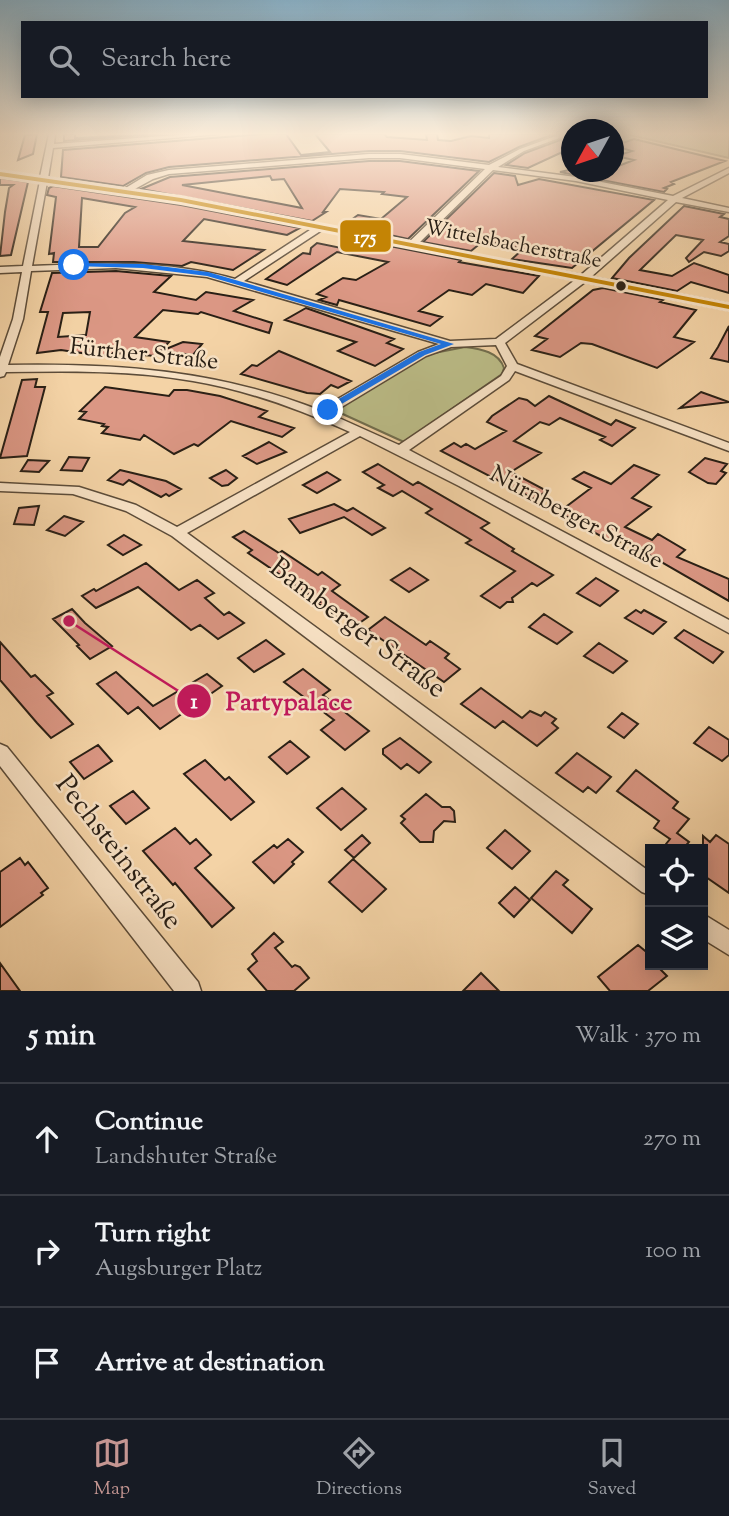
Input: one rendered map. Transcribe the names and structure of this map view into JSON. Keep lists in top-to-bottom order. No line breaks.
{"streets":{"street":["Wittelsbacherstraße","Fürther Straße","Nürnberger Straße","Bamberger Straße","Pechsteinstraße"]},"crossings":[["Fürther Straße","Nürnberger Straße"]],"places":["Partypalace"],"lines":["transit line 175"],"north":"bottom left","page":{"search":"Search here","heading":["5 min","Walk · 370 m"],"list":[["Continue","Landshuter Straße","270 m"],["Turn right","Augsburger Platz","100 m"],"Arrive at destination"],"nav":["Map","Directions","Saved"]}}
